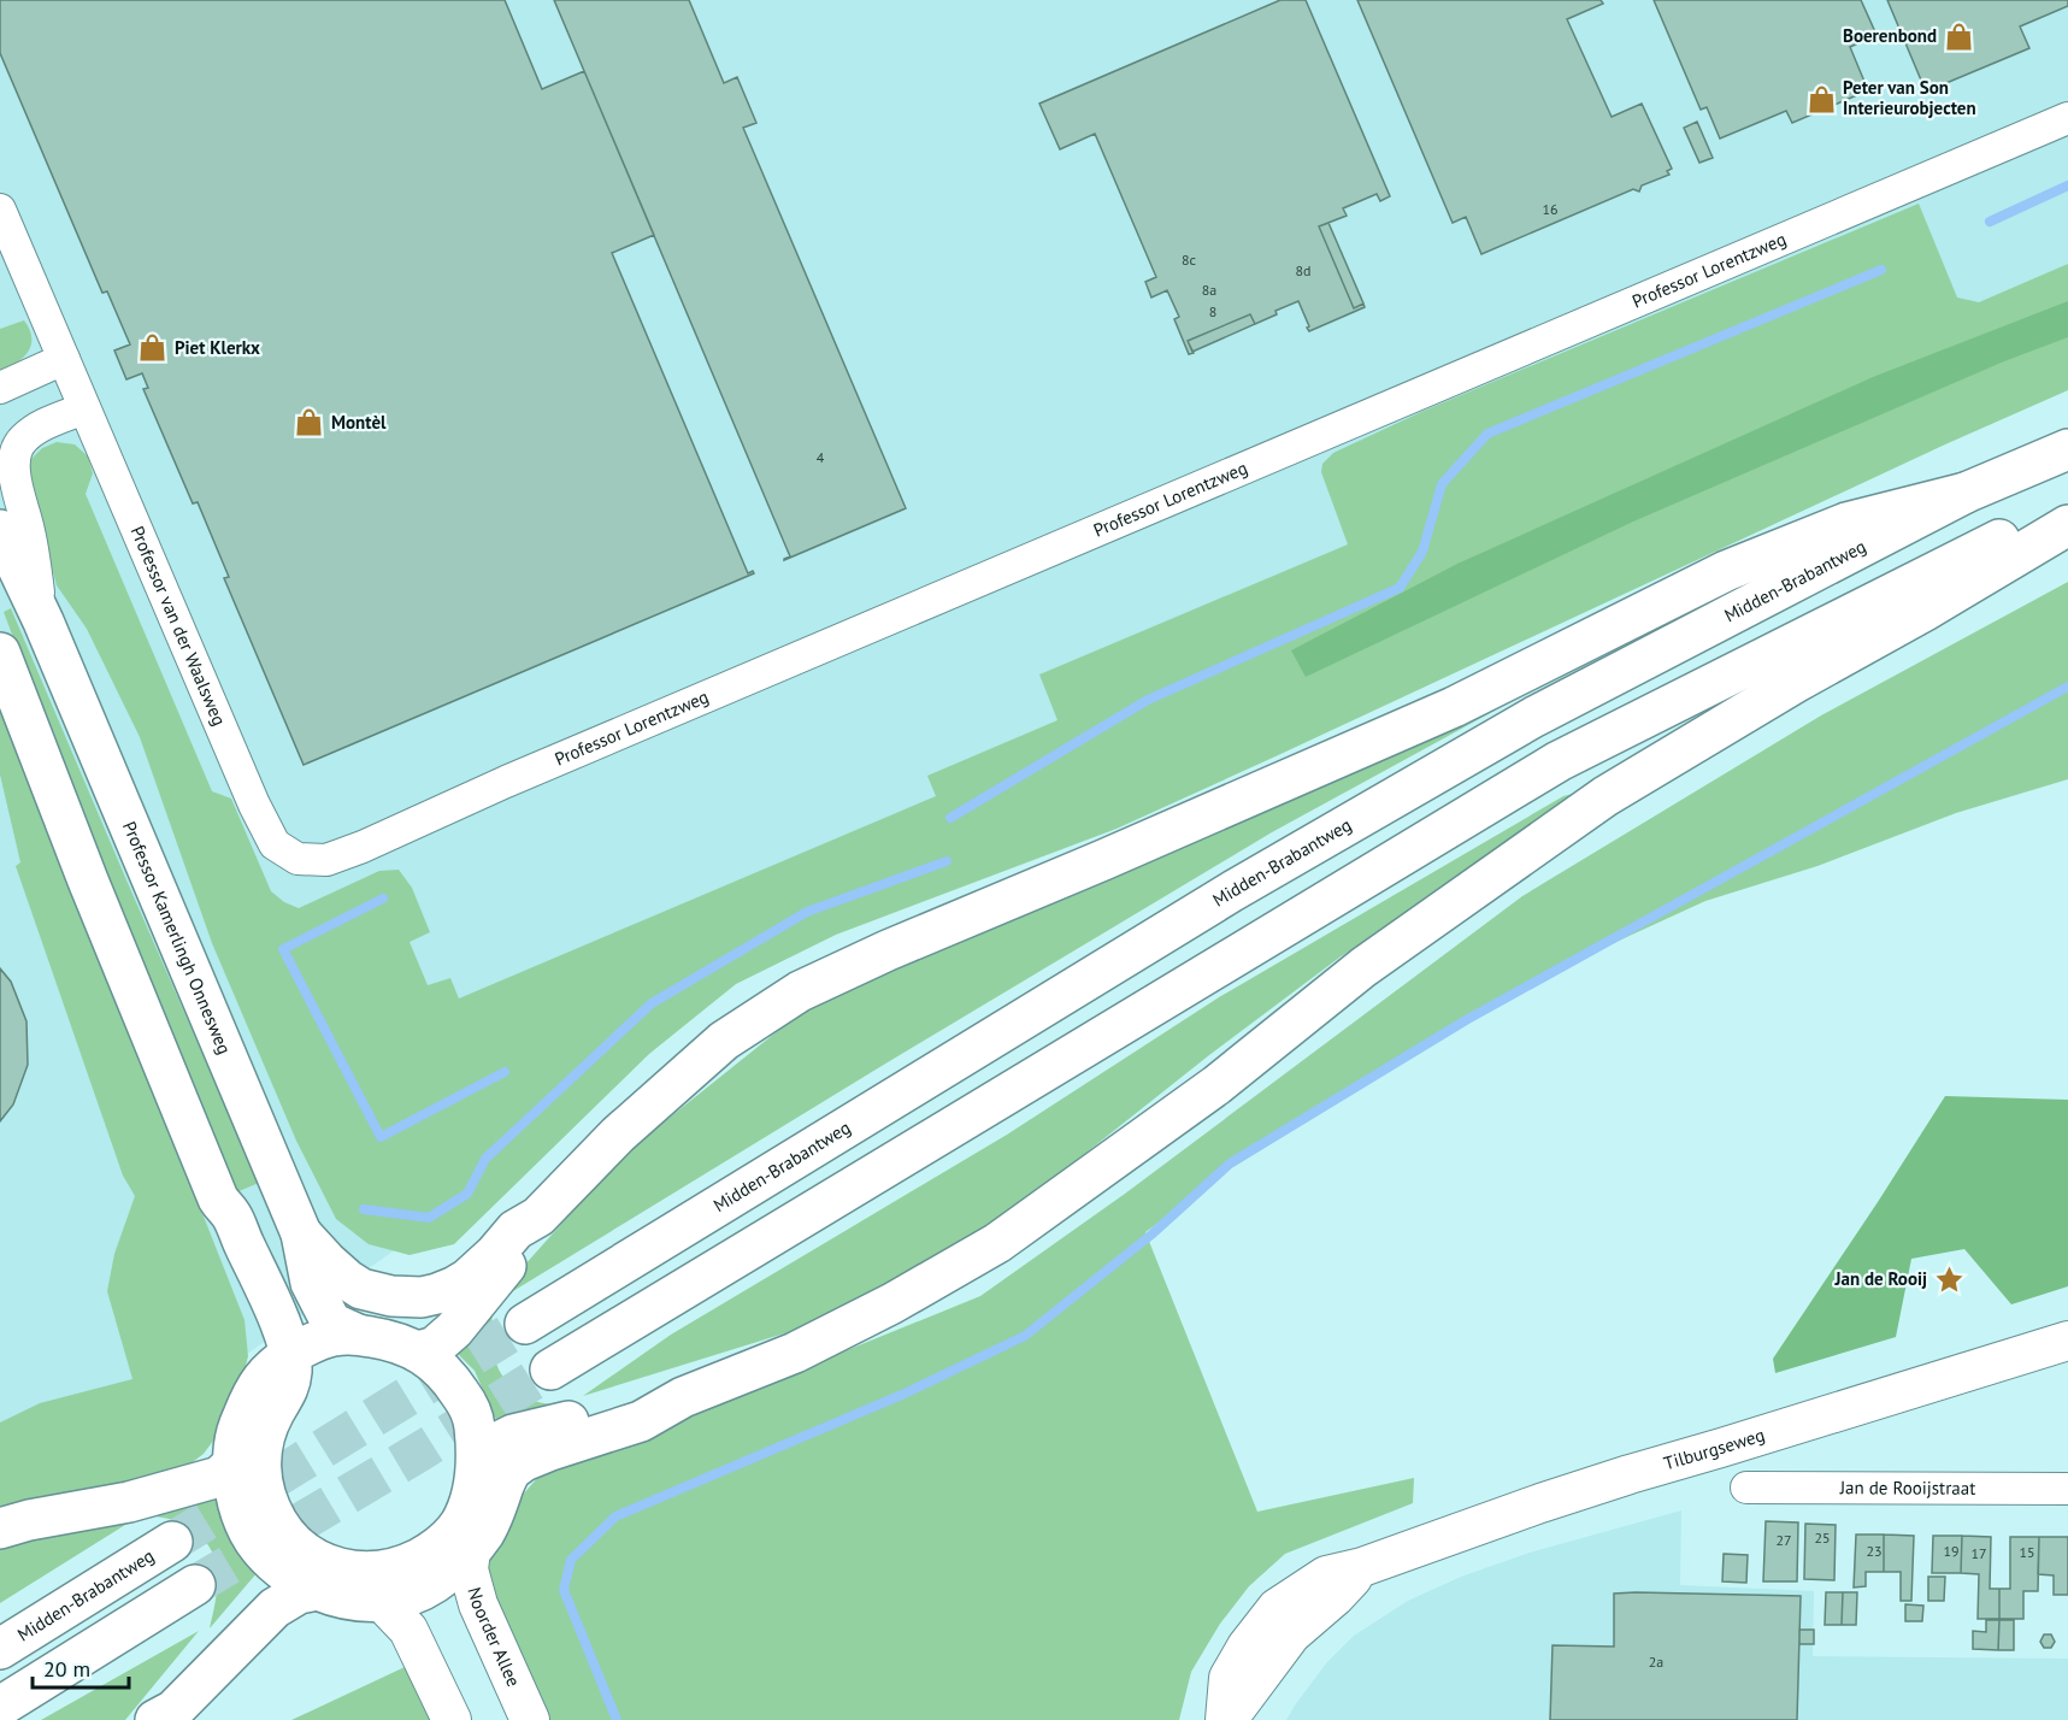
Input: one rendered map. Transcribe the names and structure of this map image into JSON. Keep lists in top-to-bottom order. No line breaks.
{"streets":{"main road":["Midden-Brabantweg","Professor Kamerlingh Onnesweg"],"street":["Professor Lorentzweg","Professor van der Waalsweg","Tilburgseweg","Jan de Rooijstraat","Noorder Allee"]},"crossings":[["Professor Lorentzweg","Professor van der Waalsweg"],["Professor Kamerlingh Onnesweg","Noorder Allee"]],"places":{"shop":["Boerenbond","Peter van Son Interieurobjecten","Piet Klerkx","Montèl"],"place":["Jan de Rooij"]},"house_numbers":["16","8c","8d","8a","8","4","25","27","23","19","15","17","2a"],"scale_bar":"20 m"}
